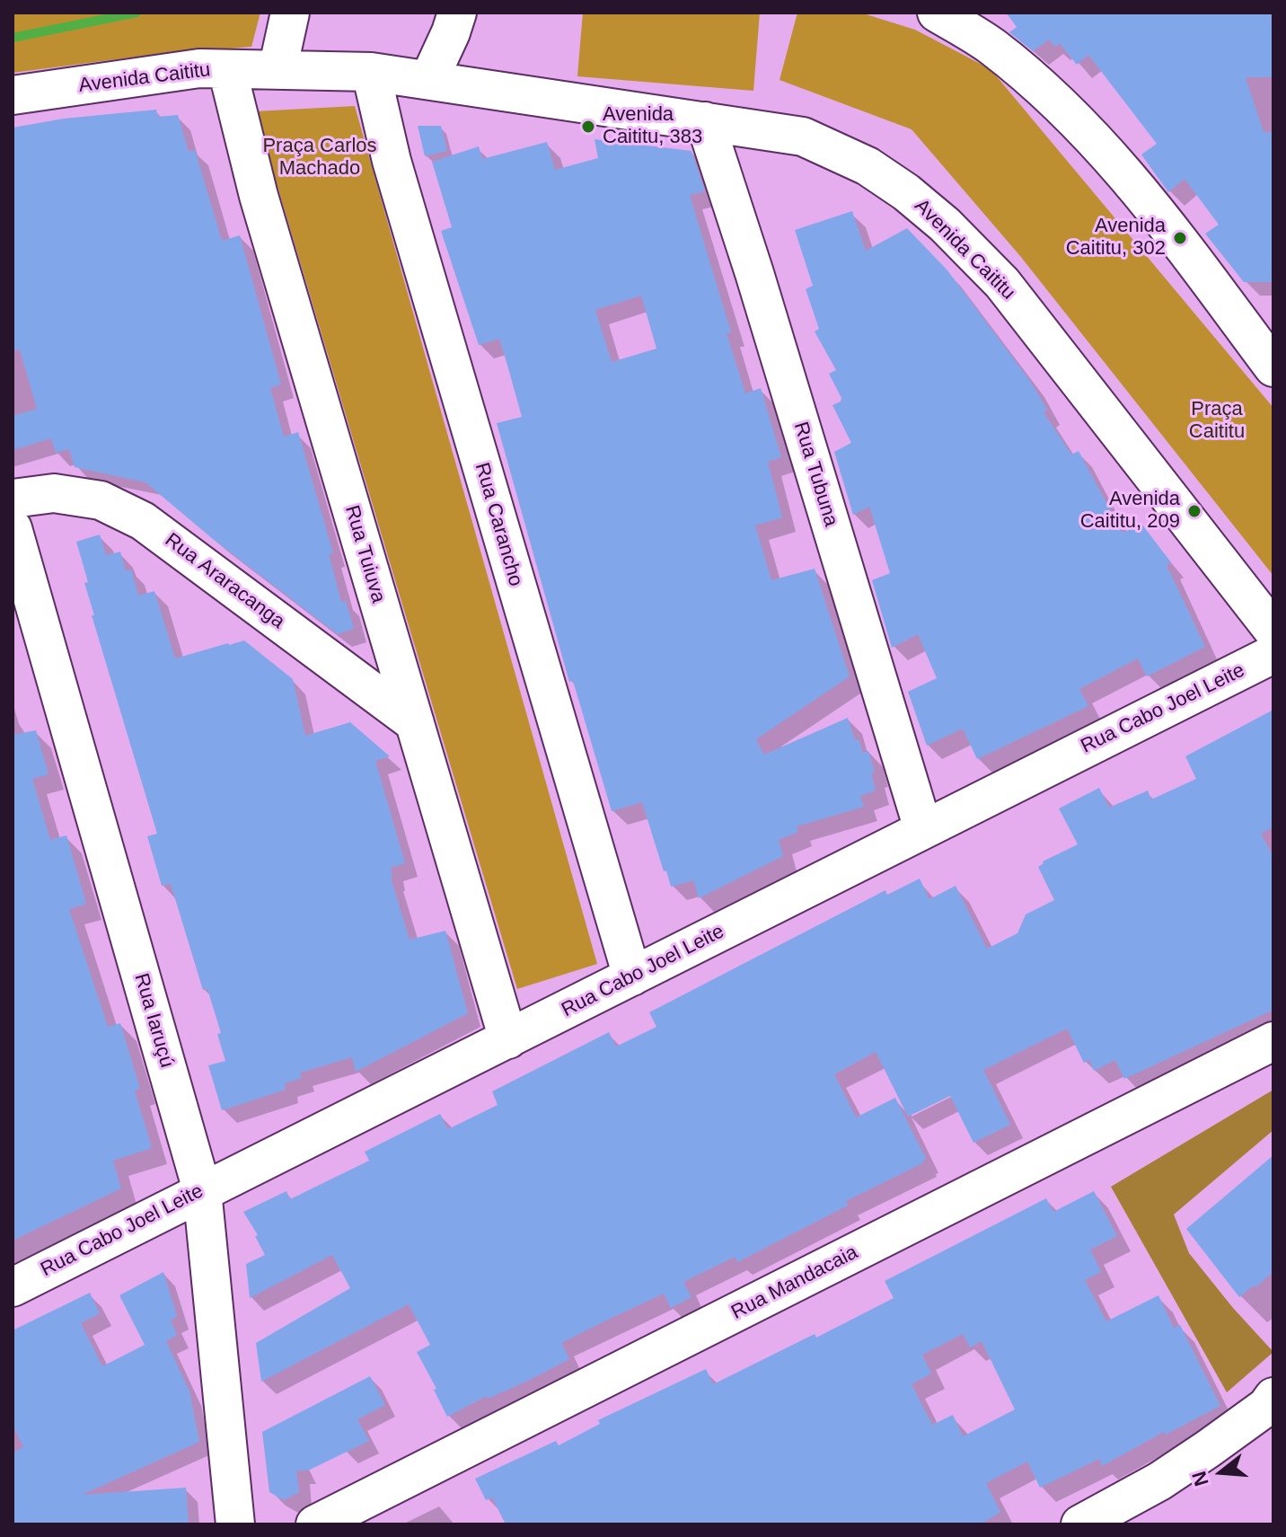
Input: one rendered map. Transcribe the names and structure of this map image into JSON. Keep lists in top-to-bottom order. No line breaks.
{"streets":{"street":["Avenida Caititu","Rua Tubuna","Rua Carancho","Rua Tuiuva","Rua Araracanga","Rua Cabo Joel Leite","Rua Iaruçú","Rua Mandacaia"]},"crossings":[["Avenida Caititu","Rua Tubuna"],["Avenida Caititu","Rua Carancho"],["Avenida Caititu","Rua Tuiuva"],["Rua Tubuna","Rua Cabo Joel Leite"],["Rua Carancho","Rua Cabo Joel Leite"],["Rua Tuiuva","Rua Araracanga"],["Rua Tuiuva","Rua Cabo Joel Leite"],["Rua Cabo Joel Leite","Rua Iaruçú"]],"parks":["Praça Carlos Machado","Praça Caititu"],"places":["Avenida Caititu, 383","Avenida Caititu, 302","Avenida Caititu, 209"],"north":"left"}
